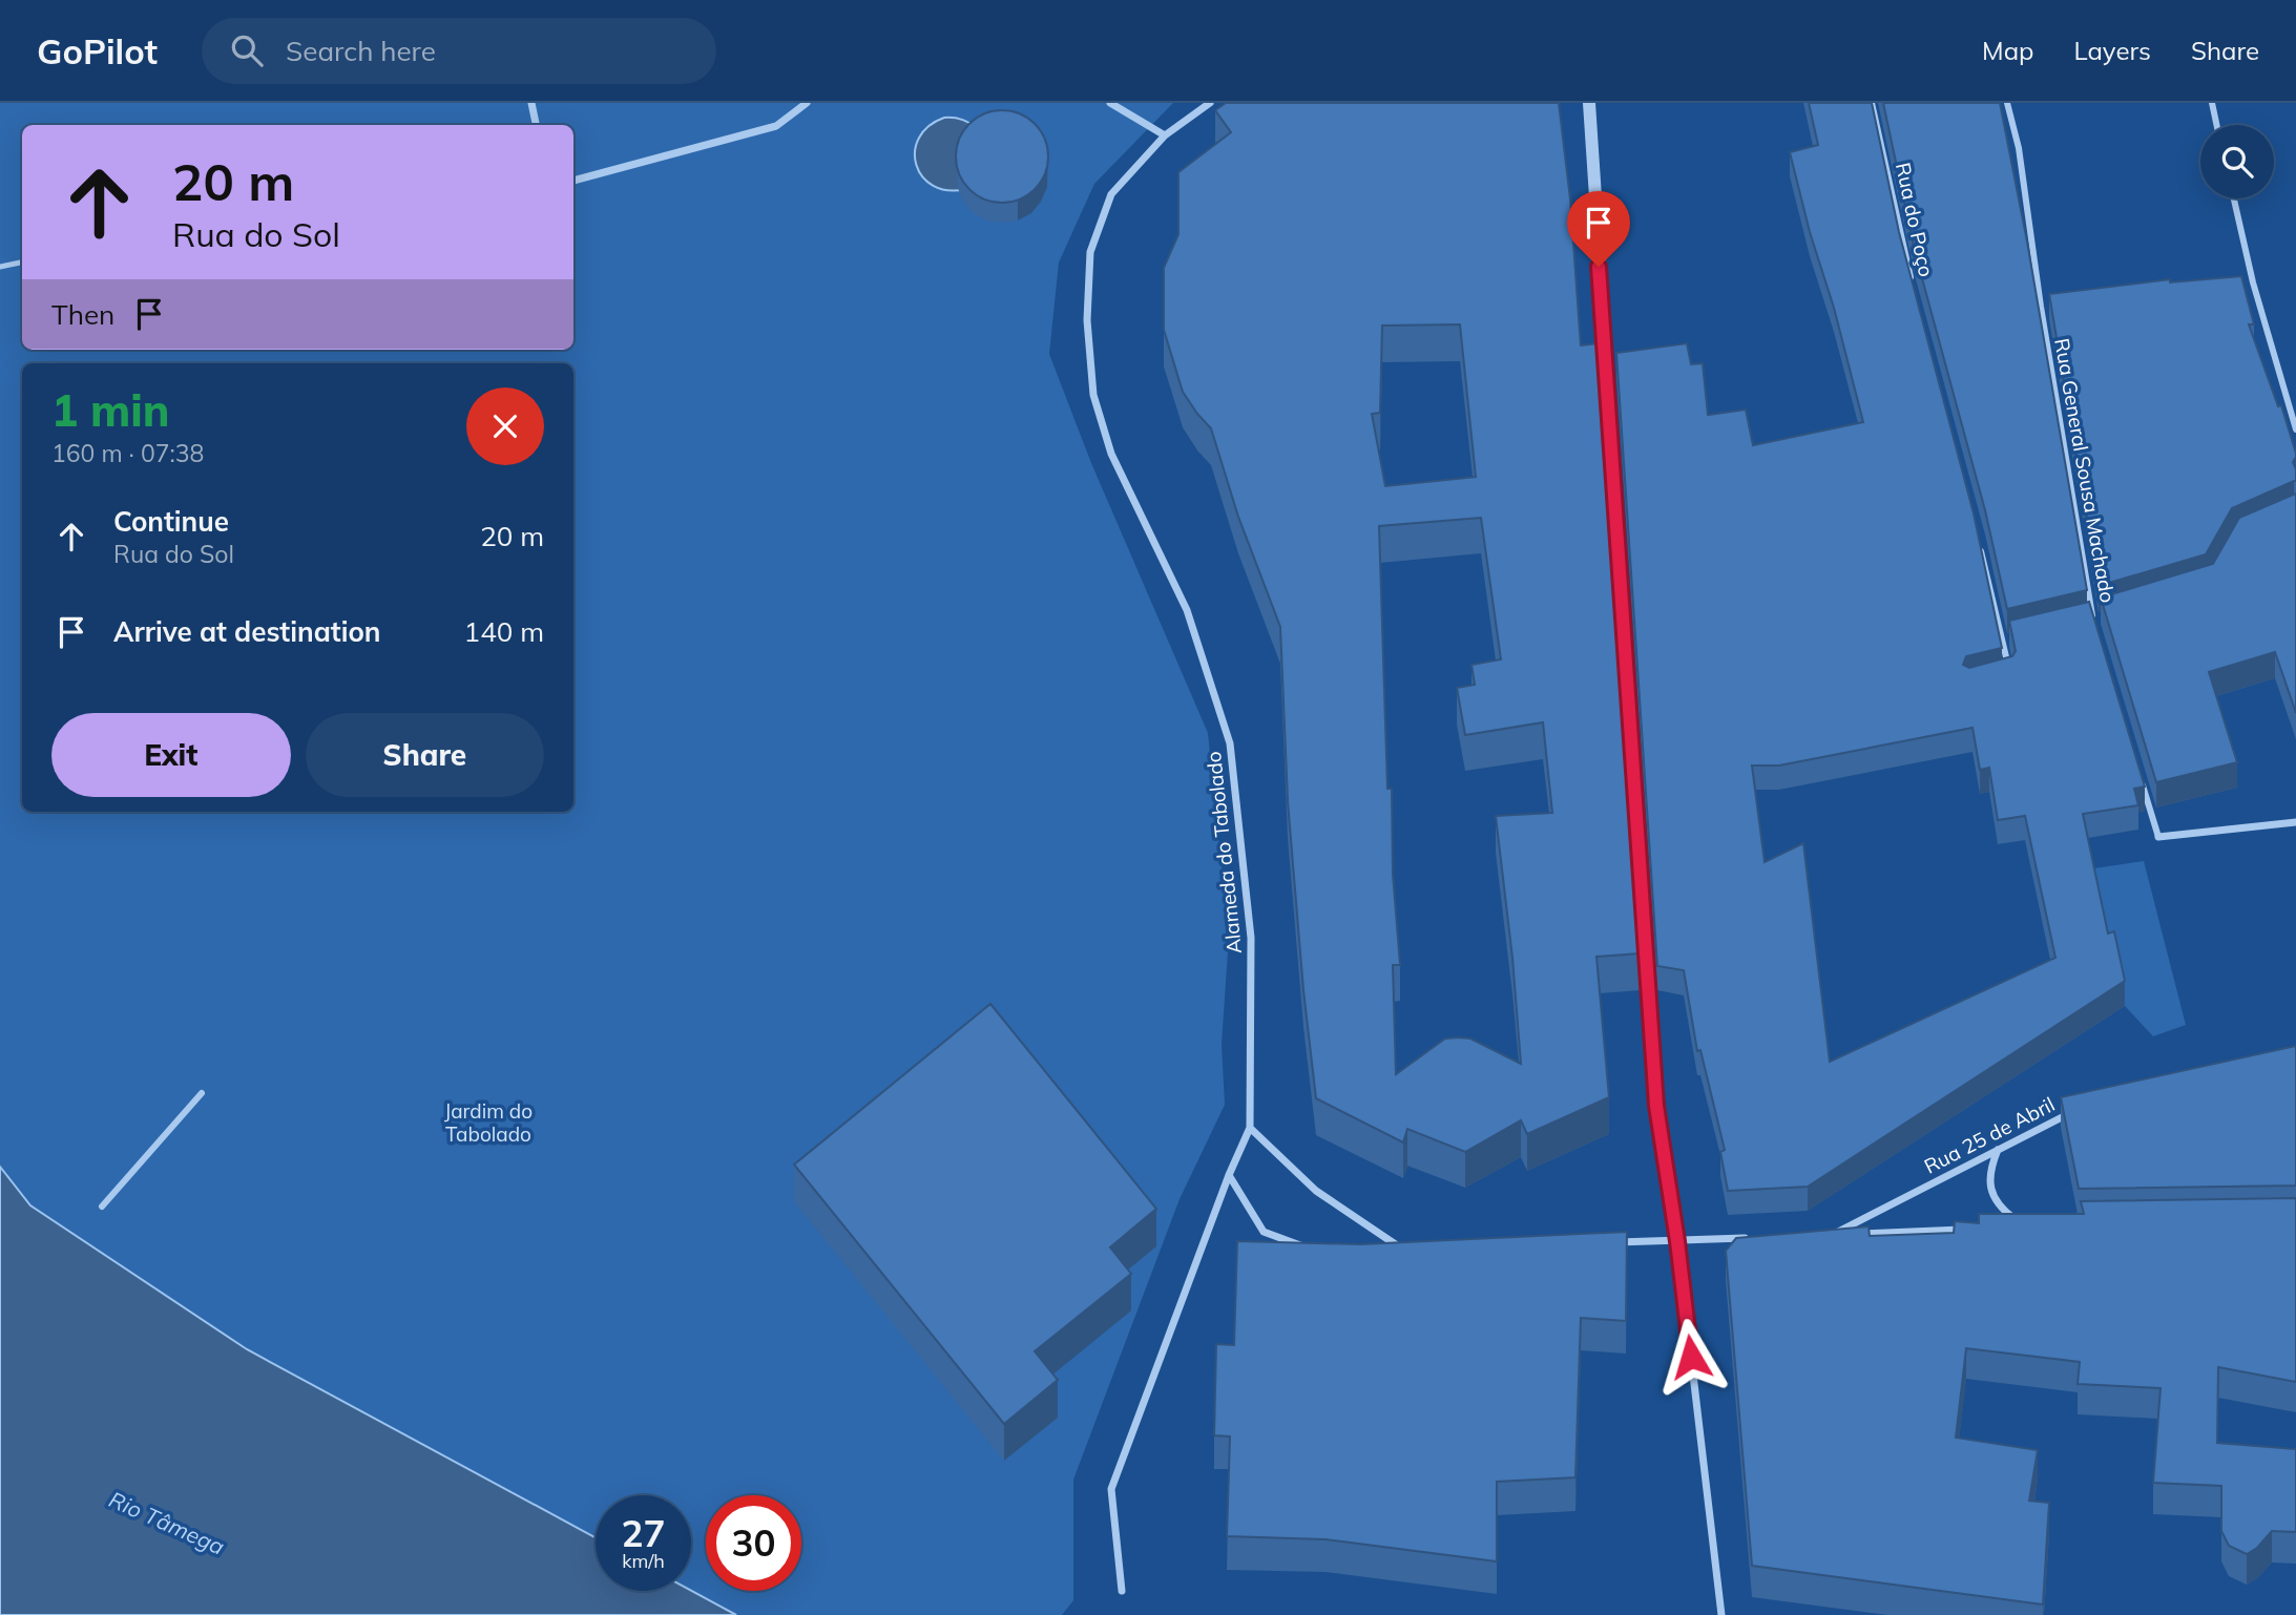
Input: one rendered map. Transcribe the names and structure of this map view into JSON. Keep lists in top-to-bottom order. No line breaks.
{"streets":{"street":["Rua do Poço","Rua General Sousa Machado","Alameda do Tabolado","Rua 25 de Abril"]},"water":["Rio Tâmega"],"parks":["Jardim do Tabolado"],"page":{"header":"GoPilot","search":"Search here","nav":["Map","Layers","Share"],"turn":["20 m","Rua do Sol"],"then":"Then","heading":["1 min","160 m · 07:38"],"list":[{"name":"Continue","note":"Rua do Sol","value":"20 m"},{"name":"Arrive at destination","value":"140 m"}],"buttons":["Exit","Share"],"speed":"27 km/h","limit":"30"}}
